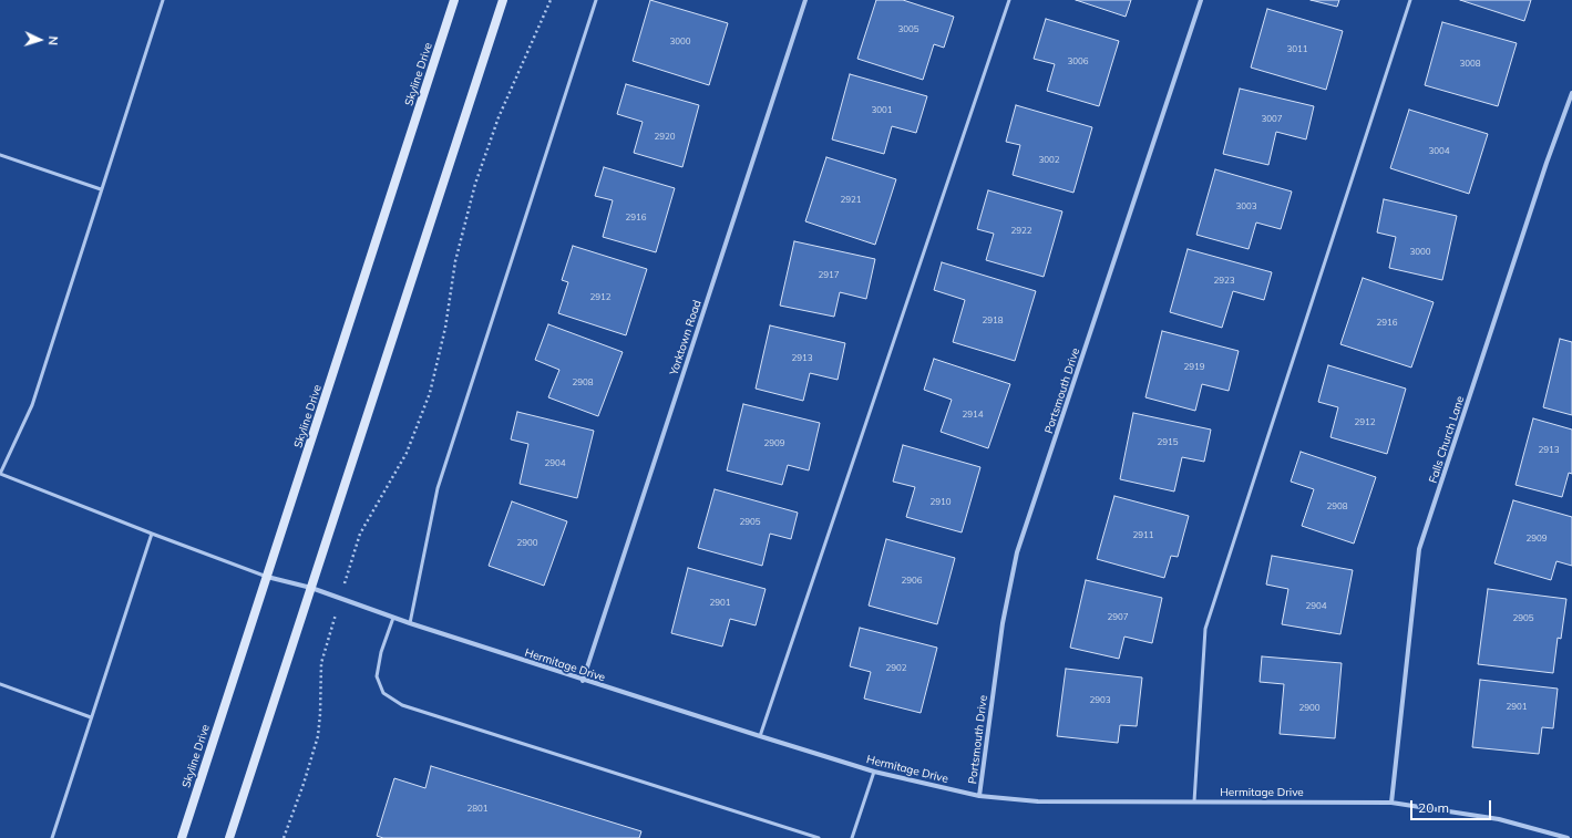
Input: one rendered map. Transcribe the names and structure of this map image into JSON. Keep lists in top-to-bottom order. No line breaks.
{"streets":{"main road":["Skyline Drive"],"street":["Yorktown Road","Portsmouth Drive","Falls Church Lane","Hermitage Drive"]},"crossings":[["Skyline Drive","Hermitage Drive"],["Yorktown Road","Hermitage Drive"],["Portsmouth Drive","Hermitage Drive"],["Falls Church Lane","Hermitage Drive"]],"house_numbers":["3005","3000","3011","3006","3008","3001","3007","2920","3004","3002","2921","3003","2916","2922","3000","2917","2923","2912","2918","2916","2913","2919","2908","2914","2912","2915","2909","2913","2904","2910","2908","2905","2911","2909","2900","2906","2901","2904","2907","2905","2902","2903","2901","2900","2801"],"scale_bar":"20 m","north":"right"}
